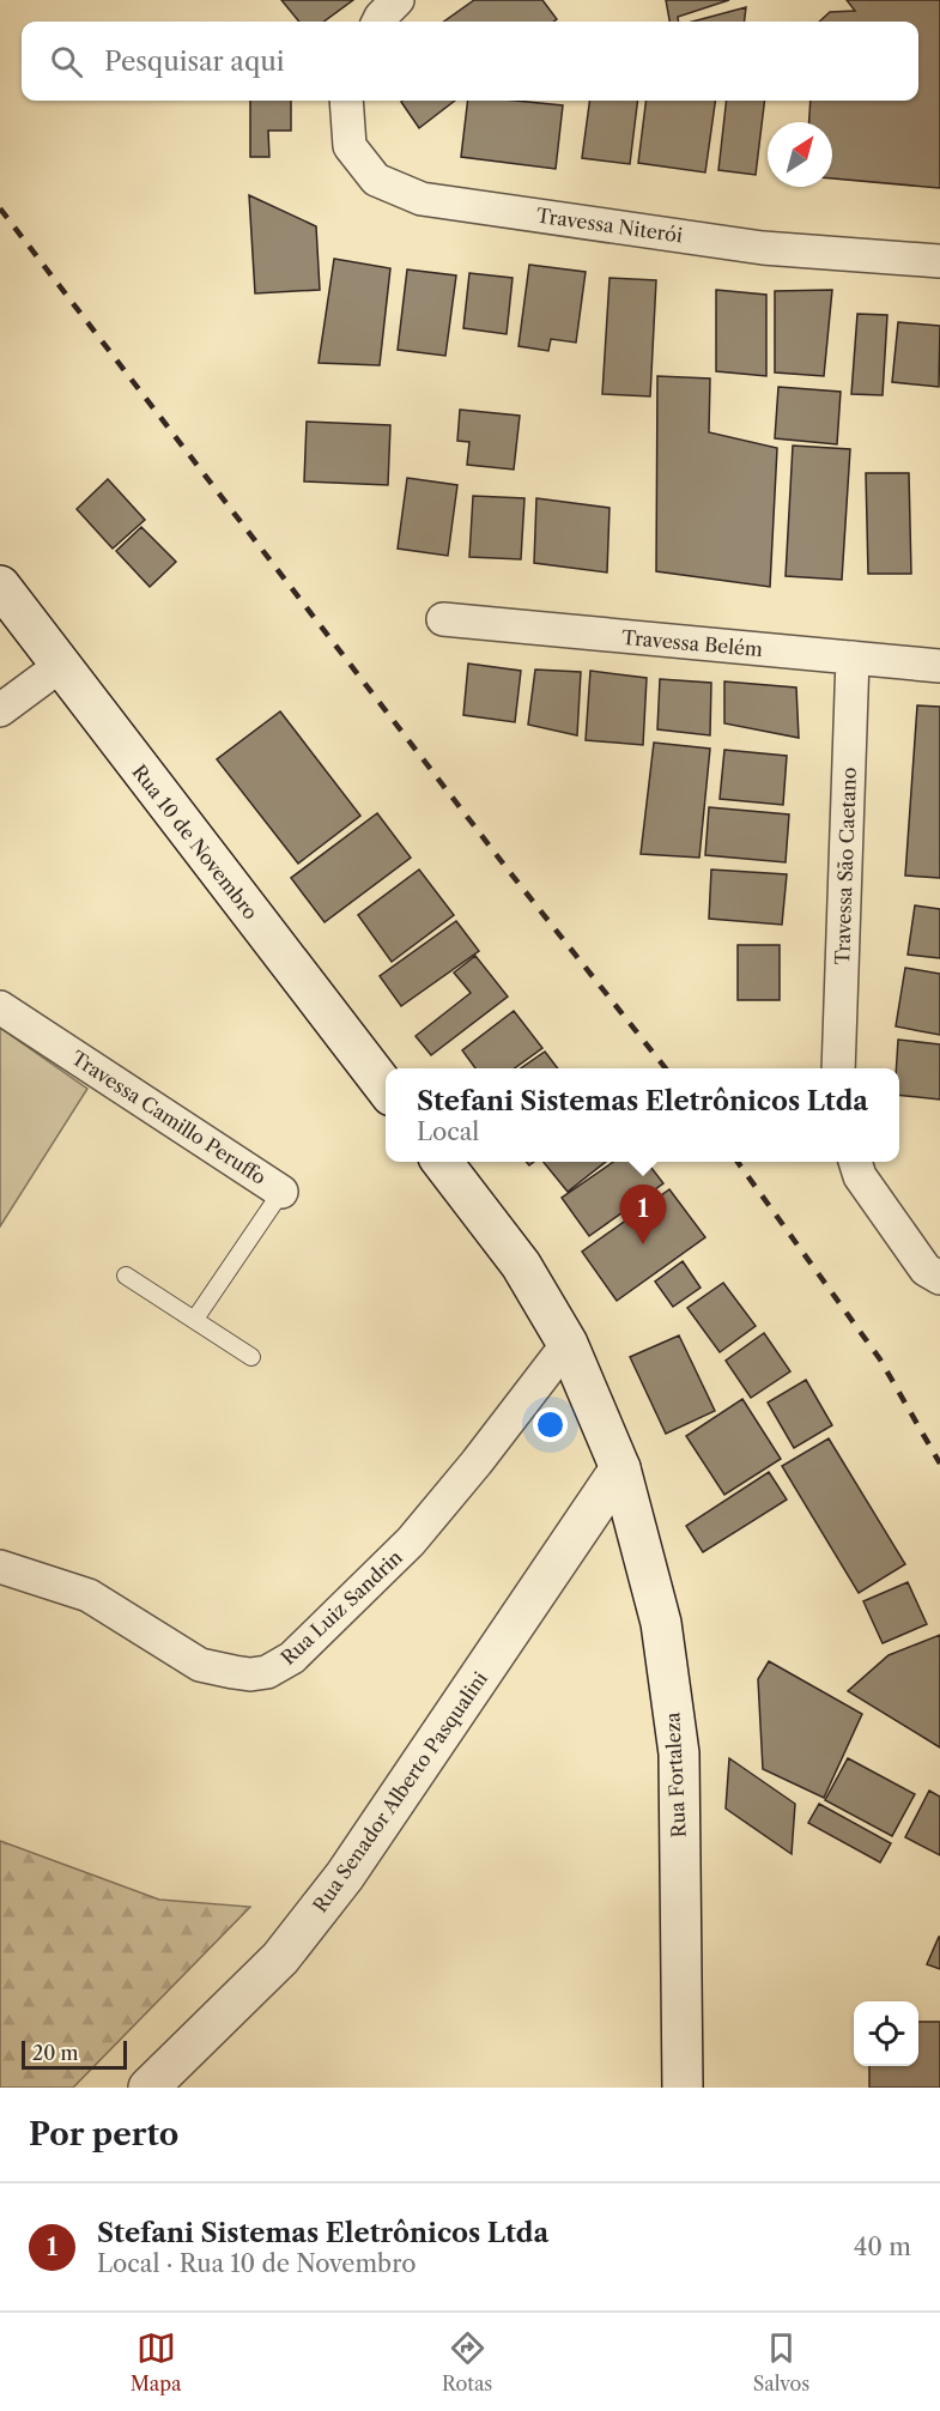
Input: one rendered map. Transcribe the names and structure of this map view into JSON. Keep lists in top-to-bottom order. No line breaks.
{"streets":{"main road":["Rua 10 de Novembro","Rua Fortaleza","Rua Senador Alberto Pasqualini"],"street":["Travessa Niterói","Travessa Belém","Travessa São Caetano","Travessa Camillo Peruffo","Rua Luiz Sandrin"]},"crossings":[["Travessa Belém","Travessa São Caetano"],["Rua Fortaleza","Rua Senador Alberto Pasqualini"]],"scale_bar":"20 m","north":"top right","page":{"search":"Pesquisar aqui","popup":["Stefani Sistemas Eletrônicos Ltda","Local"],"pins":"1","scale":"20 m","heading":"Por perto","list":[{"mark":"1","name":"Stefani Sistemas Eletrônicos Ltda","note":"Local · Rua 10 de Novembro","value":"40 m"}],"nav":["Mapa","Rotas","Salvos"]}}
